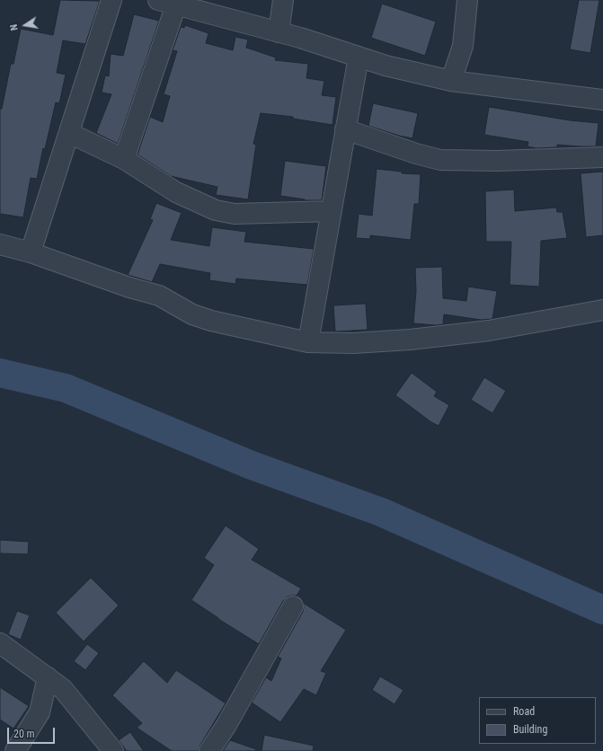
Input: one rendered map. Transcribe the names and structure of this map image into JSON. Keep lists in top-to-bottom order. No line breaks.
{"legend":["Road","Building"],"scale_bar":"20 m","north":"left"}
